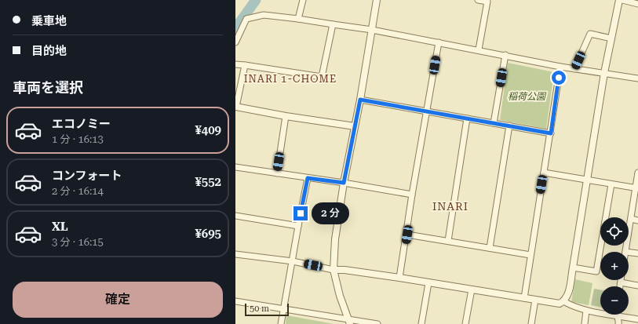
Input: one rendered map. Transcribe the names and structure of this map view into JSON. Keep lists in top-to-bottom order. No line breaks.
{"districts":["INARI 1-CHOME","INARI"],"parks":["稲荷公園"],"scale_bar":"50 m","page":{"banner":["乗車地","目的地"],"heading":"車両を選択","list":[{"name":"エコノミー","note":"1 分 · 16:13","value":"¥409"},{"name":"コンフォート","note":"2 分 · 16:14","value":"¥552"},{"name":"XL","note":"3 分 · 16:15","value":"¥695"}],"bubble":"2 分","map_buttons":["+","−"],"buttons":"確定","scale":"50 m"}}
